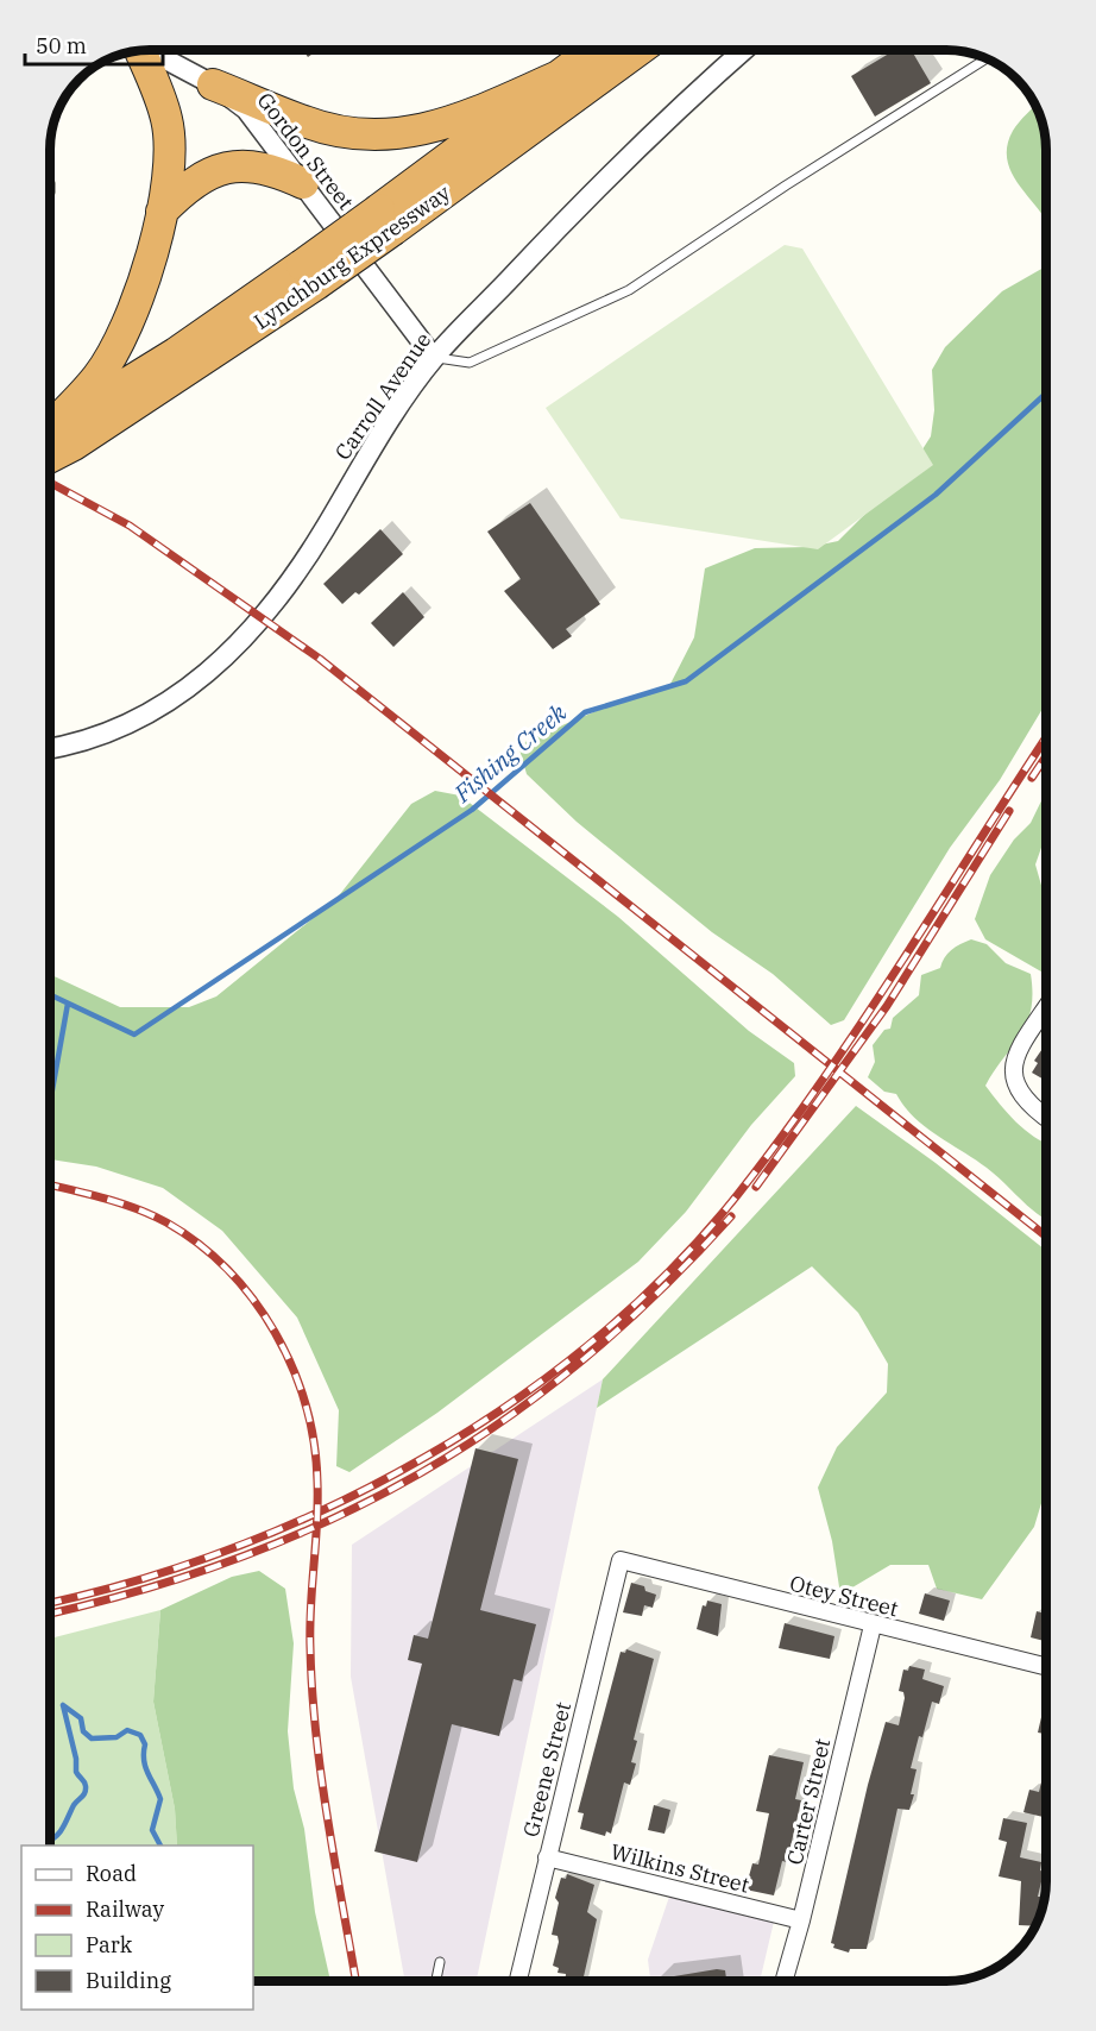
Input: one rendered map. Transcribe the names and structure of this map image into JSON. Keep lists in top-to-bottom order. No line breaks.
{"streets":{"highway":["Lynchburg Expressway"],"street":["Gordon Street","Carroll Avenue","Otey Street","Greene Street","Carter Street","Wilkins Street"]},"crossings":[["Gordon Street","Carroll Avenue"],["Otey Street","Greene Street"],["Otey Street","Carter Street"],["Greene Street","Wilkins Street"],["Carter Street","Wilkins Street"]],"water":["Fishing Creek"],"legend":["Road","Railway","Park","Building"],"scale_bar":"50 m"}
